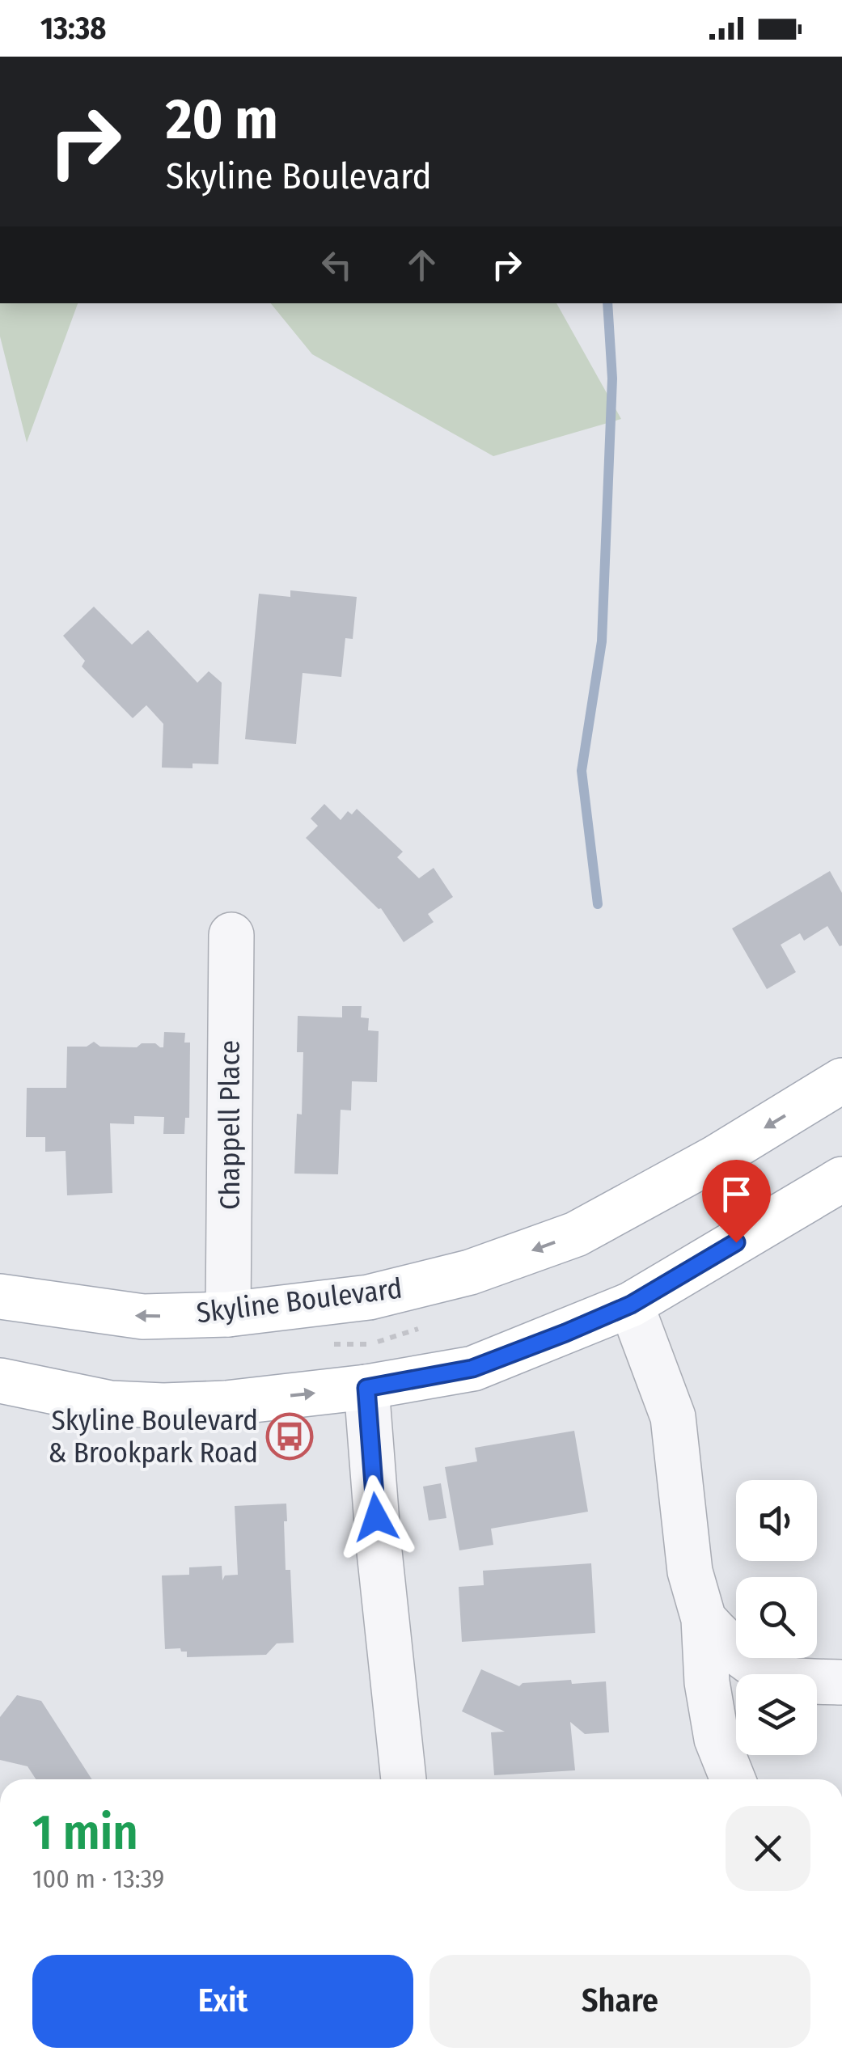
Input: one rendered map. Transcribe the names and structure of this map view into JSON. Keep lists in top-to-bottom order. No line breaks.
{"streets":{"main road":["Skyline Boulevard"],"street":["Chappell Place"]},"crossings":[["Chappell Place","Skyline Boulevard"]],"places":{"bus stop":["Skyline Boulevard & Brookpark Road"]},"page":{"status":"13:38","turn":["20 m","Skyline Boulevard"],"heading":["1 min","100 m · 13:39"],"buttons":["Exit","Share"]}}
